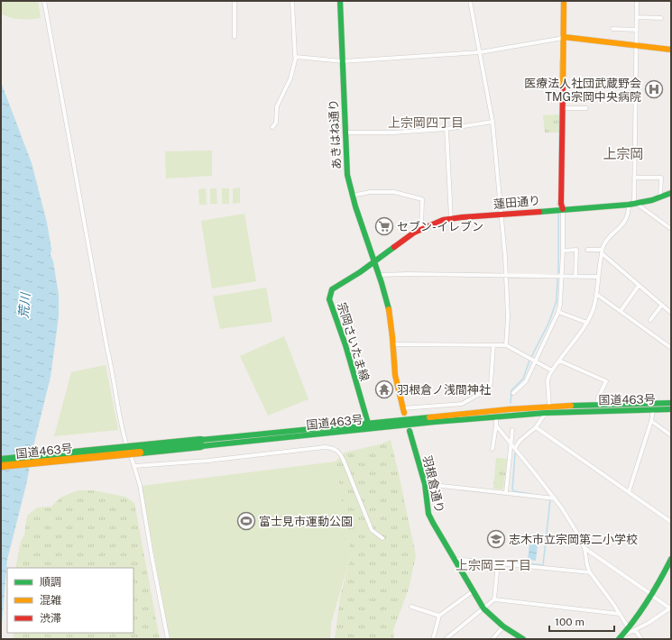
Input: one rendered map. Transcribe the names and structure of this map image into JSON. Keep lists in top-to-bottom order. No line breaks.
{"streets":{"main road":["あきはね通り","蓮田通り","宗岡さいたま線","国道463号","羽根倉通り"]},"crossings":[["あきはね通り","蓮田通り"],["あきはね通り","宗岡さいたま線"],["蓮田通り","宗岡さいたま線"],["宗岡さいたま線","国道463号"]],"districts":["上宗岡四丁目","上宗岡","上宗岡三丁目"],"water":["荒川"],"places":{"hospital":["医療法人社団武蔵野会 TMG宗岡中央病院"],"supermarket":["セブン-イレブン"],"temple":["羽根倉ノ浅間神社"],"sports":["富士見市運動公園"],"school or university":["志木市立宗岡第二小学校"]},"legend":["順調","混雑","渋滞"],"scale_bar":"100 m"}
